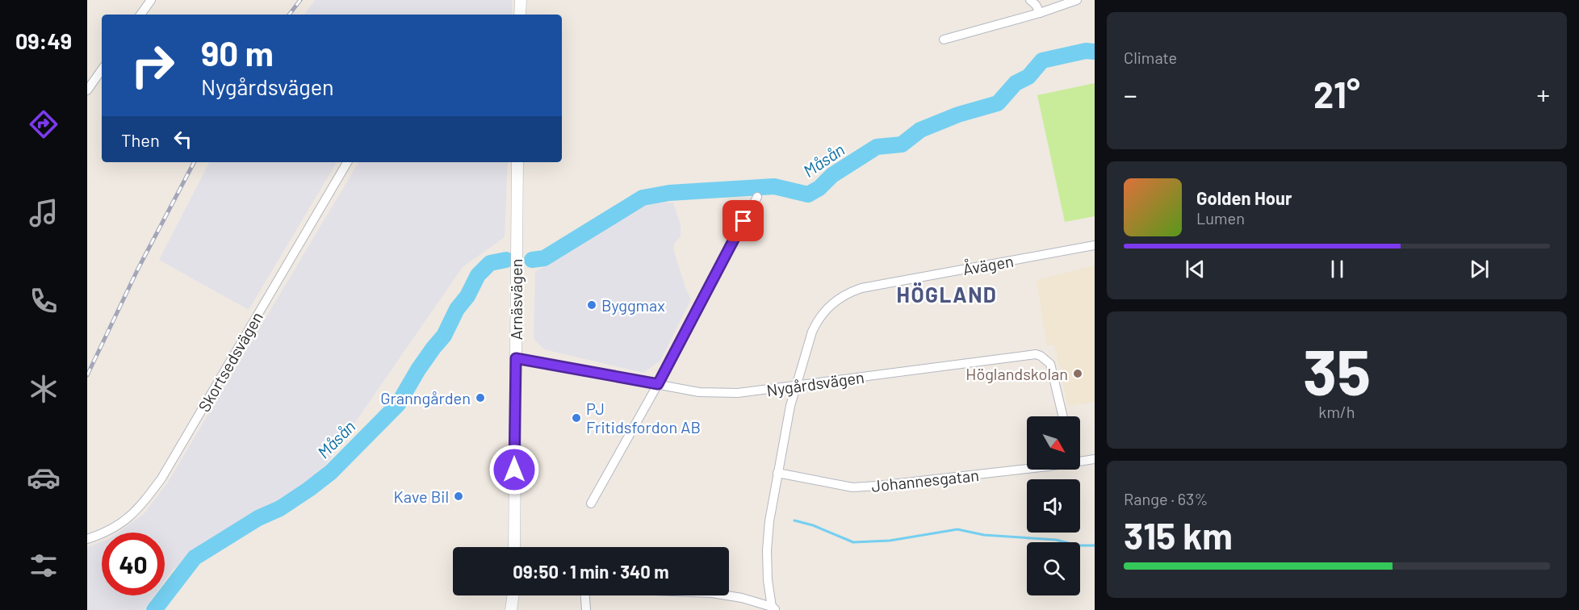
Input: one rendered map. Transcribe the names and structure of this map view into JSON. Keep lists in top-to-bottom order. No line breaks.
{"streets":{"street":["Åvägen","Arnäsvägen","Skortsedsvägen","Nygårdsvägen","Johannesgatan"]},"crossings":[["Åvägen","Nygårdsvägen"],["Arnäsvägen","Nygårdsvägen"]],"districts":["HÖGLAND"],"water":["Måsån"],"places":["Byggmax","Höglandskolan","Granngården","PJ Fritidsfordon AB","Kave Bil"],"north":"bottom right","page":{"tabs":"09:49","tile":["Climate",["35","km/h"],["Range · 63%","315 km"]],"turn":["90 m","Nygårdsvägen"],"heat":["−","21°","+"],"then":"Then","song":["Golden Hour","Lumen"],"limit":"40","trip":"09:50 · 1 min · 340 m"}}
